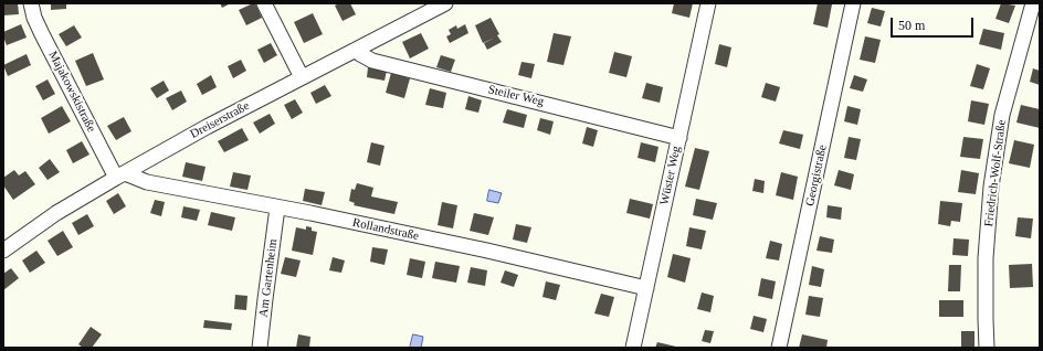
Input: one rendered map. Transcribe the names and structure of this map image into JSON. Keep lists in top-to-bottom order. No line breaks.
{"streets":{"street":["Majakowskistraße","Steiler Weg","Dreiserstraße","Friedrich-Wolf-Straße","Wüster Weg","Georgistraße","Rollandstraße","Am Gartenheim"]},"crossings":[["Majakowskistraße","Dreiserstraße"],["Majakowskistraße","Rollandstraße"],["Steiler Weg","Dreiserstraße"],["Steiler Weg","Wüster Weg"],["Dreiserstraße","Rollandstraße"],["Wüster Weg","Rollandstraße"],["Rollandstraße","Am Gartenheim"]],"scale_bar":"50 m"}
